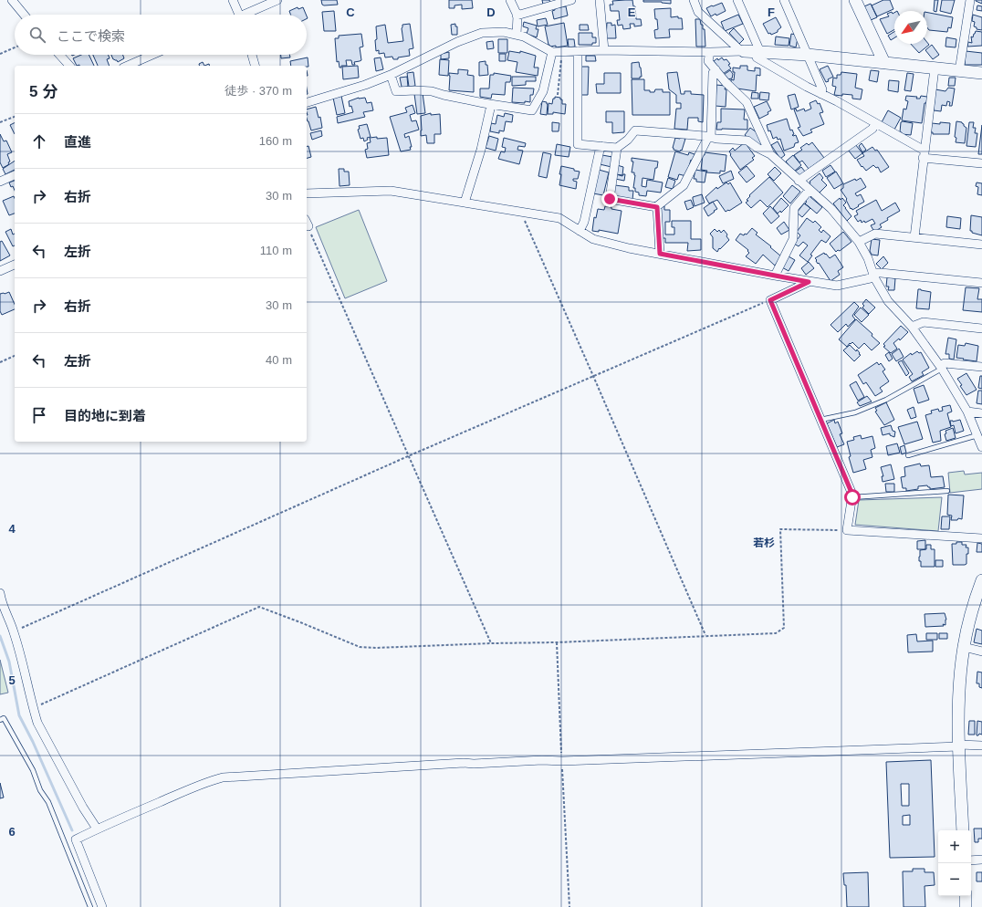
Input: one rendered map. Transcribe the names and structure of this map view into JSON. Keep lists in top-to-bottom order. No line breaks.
{"districts":["若杉"],"north":"bottom left","page":{"search":"ここで検索","heading":["5 分","徒歩 · 370 m"],"list":[["直進","160 m"],["右折","30 m"],["左折","110 m"],["右折","30 m"],["左折","40 m"],"目的地に到着"],"map_buttons":["+","−"]},"grid":{"columns":["C","D","E","F"],"rows":["4","5","6"]}}
